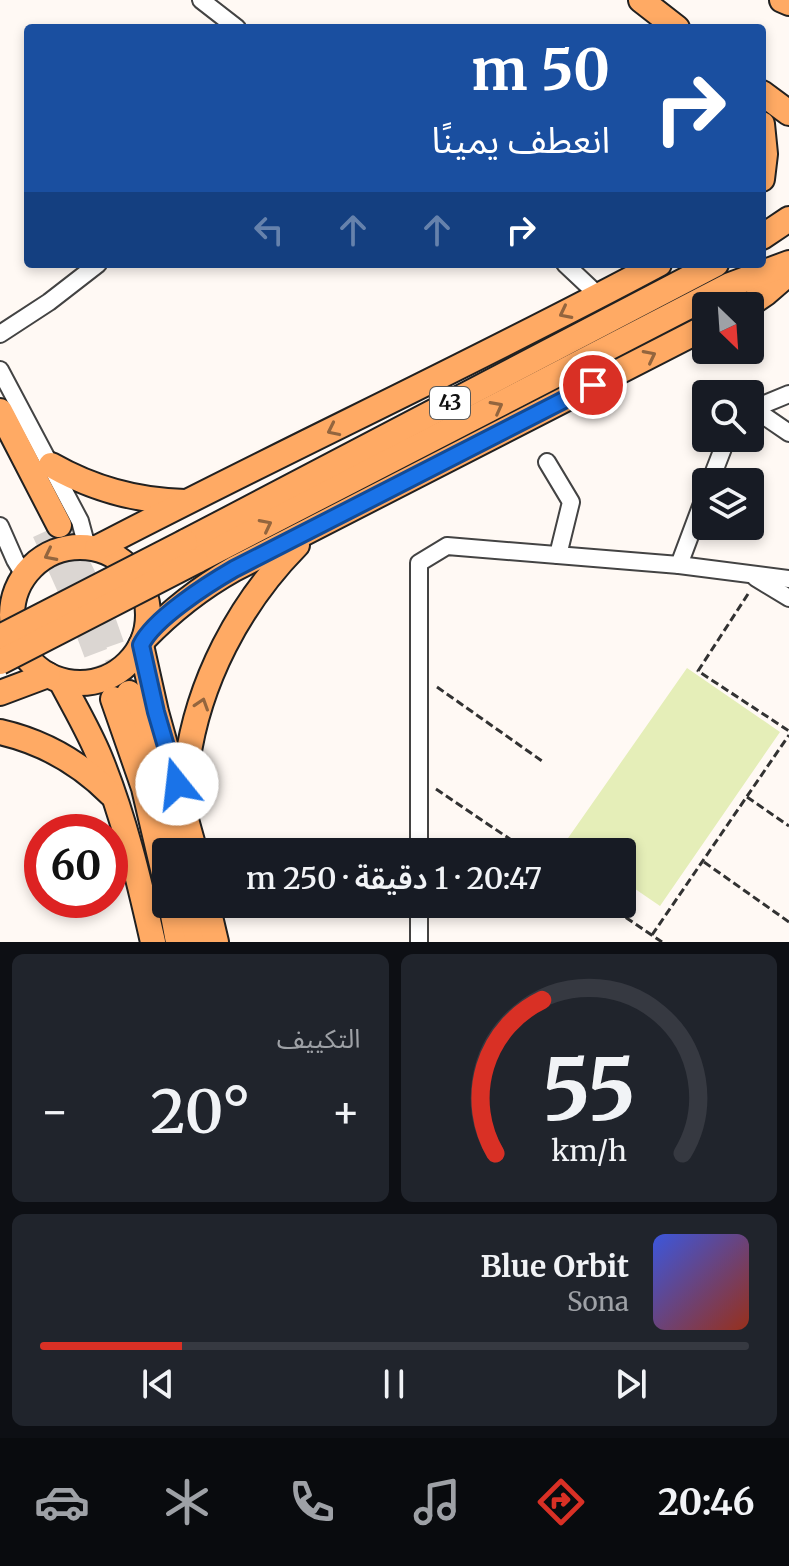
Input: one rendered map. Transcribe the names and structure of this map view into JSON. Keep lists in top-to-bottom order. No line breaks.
{"streets":{"main road":["43"]},"north":"bottom right","page":{"turn":["50 m","انعطف يمينًا"],"limit":"60","trip":"20:47 · 1 دقيقة · 250 m","tile":"التكييف","heat":["−","20°","+"],"song":["Blue Orbit","Sona"],"tabs":"20:46","gauge":["55","km/h"]}}
